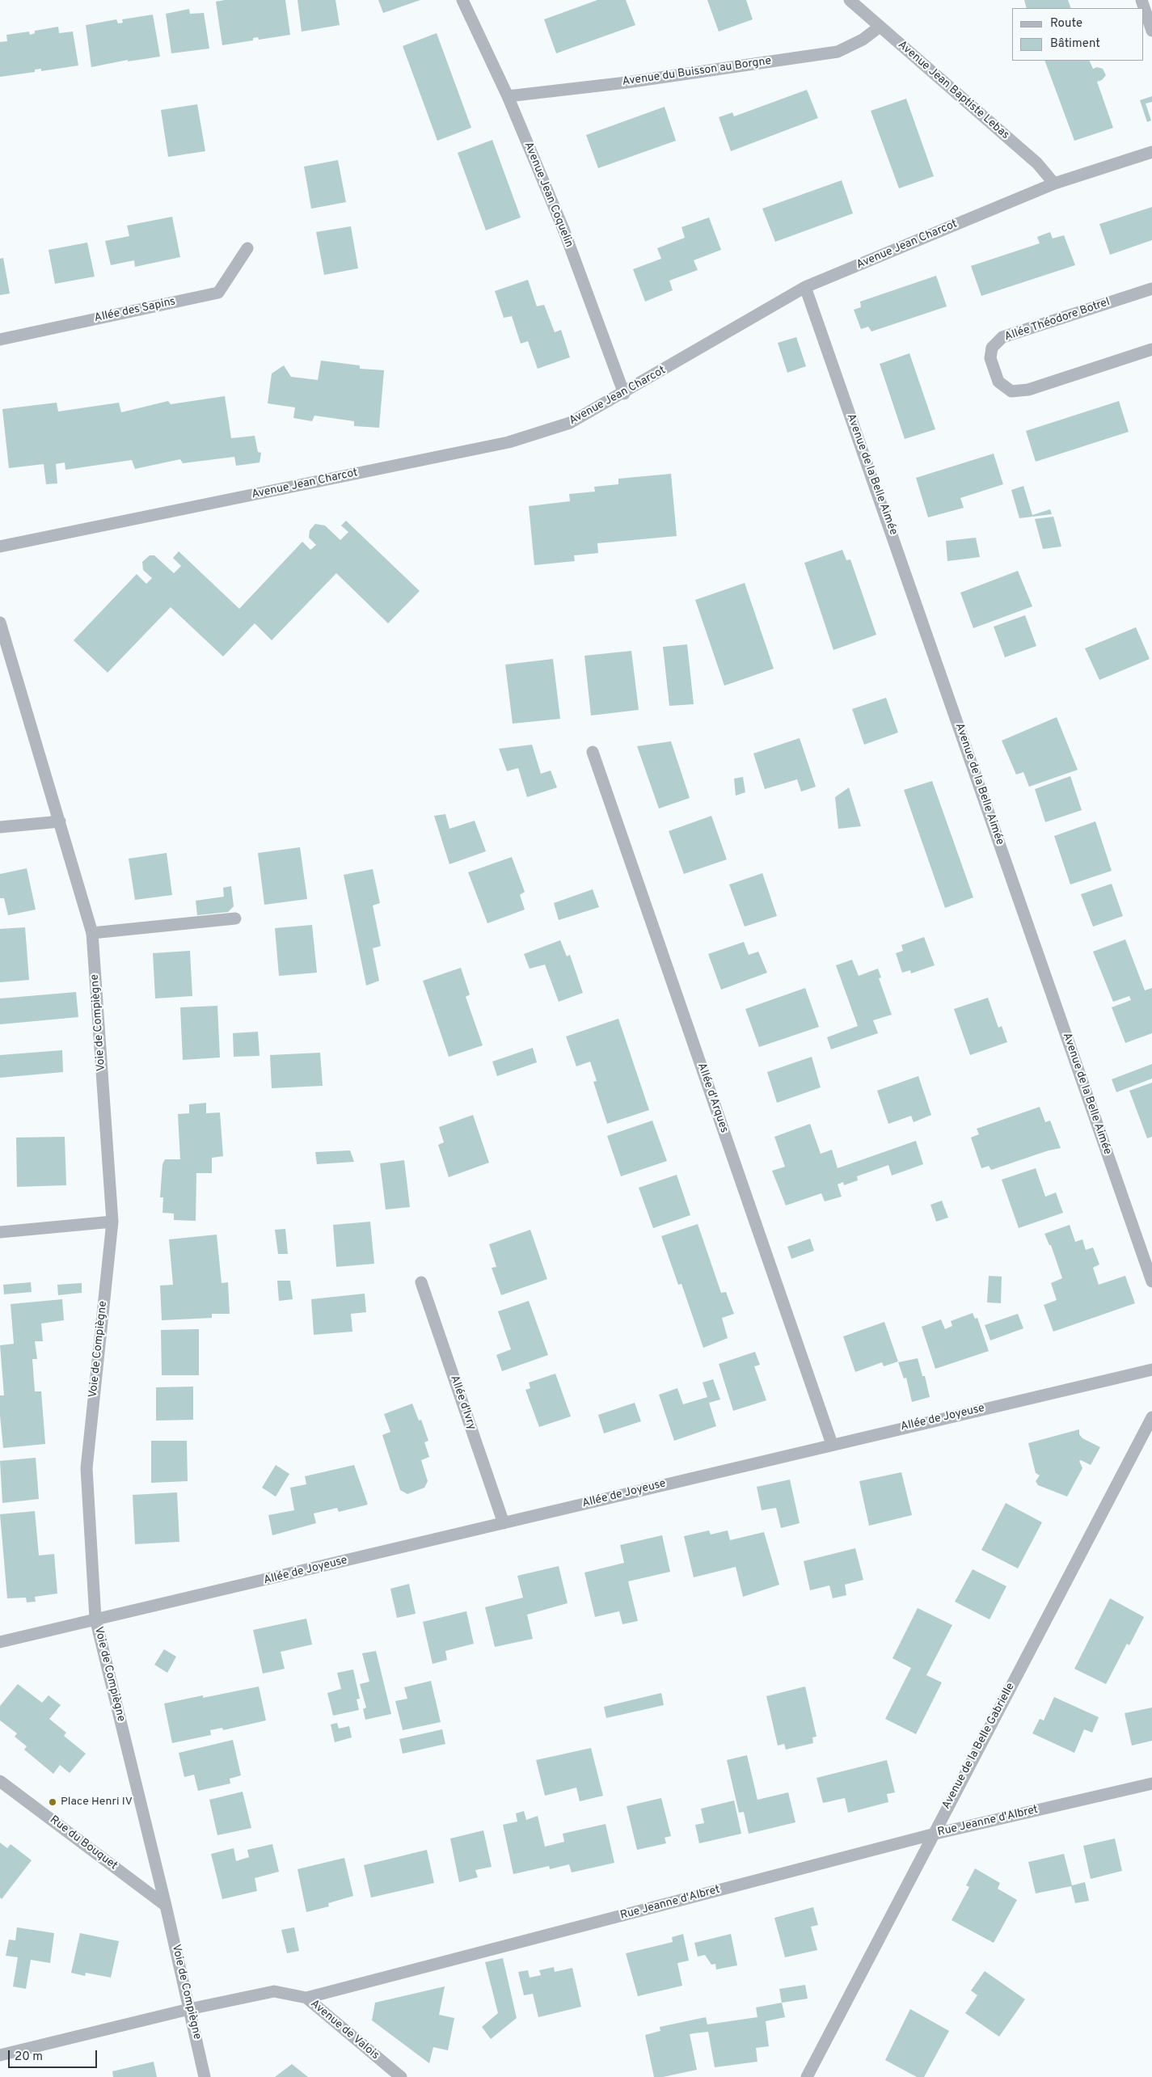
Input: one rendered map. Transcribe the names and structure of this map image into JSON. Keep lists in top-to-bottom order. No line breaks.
{"streets":{"street":["Avenue du Buisson au Borgne","Avenue Jean Baptiste Lebas","Avenue Jean Coquelin","Avenue Jean Charcot","Allée des Sapins","Allée Théodore Botrel","Avenue de la Belle Aimée","Voie de Compiègne","Allée d'Arques","Allée d'Ivry","Allée de Joyeuse","Avenue de la Belle Gabrielle","Rue Jeanne d'Albret","Rue du Bouquet","Avenue de Valois"]},"crossings":[["Avenue du Buisson au Borgne","Avenue Jean Baptiste Lebas"],["Avenue du Buisson au Borgne","Avenue Jean Coquelin"],["Avenue Jean Baptiste Lebas","Avenue Jean Charcot"],["Avenue Jean Coquelin","Avenue Jean Charcot"],["Avenue Jean Charcot","Avenue de la Belle Aimée"],["Voie de Compiègne","Allée de Joyeuse"],["Voie de Compiègne","Rue Jeanne d'Albret"],["Voie de Compiègne","Rue du Bouquet"],["Allée d'Arques","Allée de Joyeuse"],["Allée d'Ivry","Allée de Joyeuse"],["Avenue de la Belle Gabrielle","Rue Jeanne d'Albret"],["Rue Jeanne d'Albret","Avenue de Valois"]],"places":["Place Henri IV"],"legend":["Route","Bâtiment"],"scale_bar":"20 m"}
